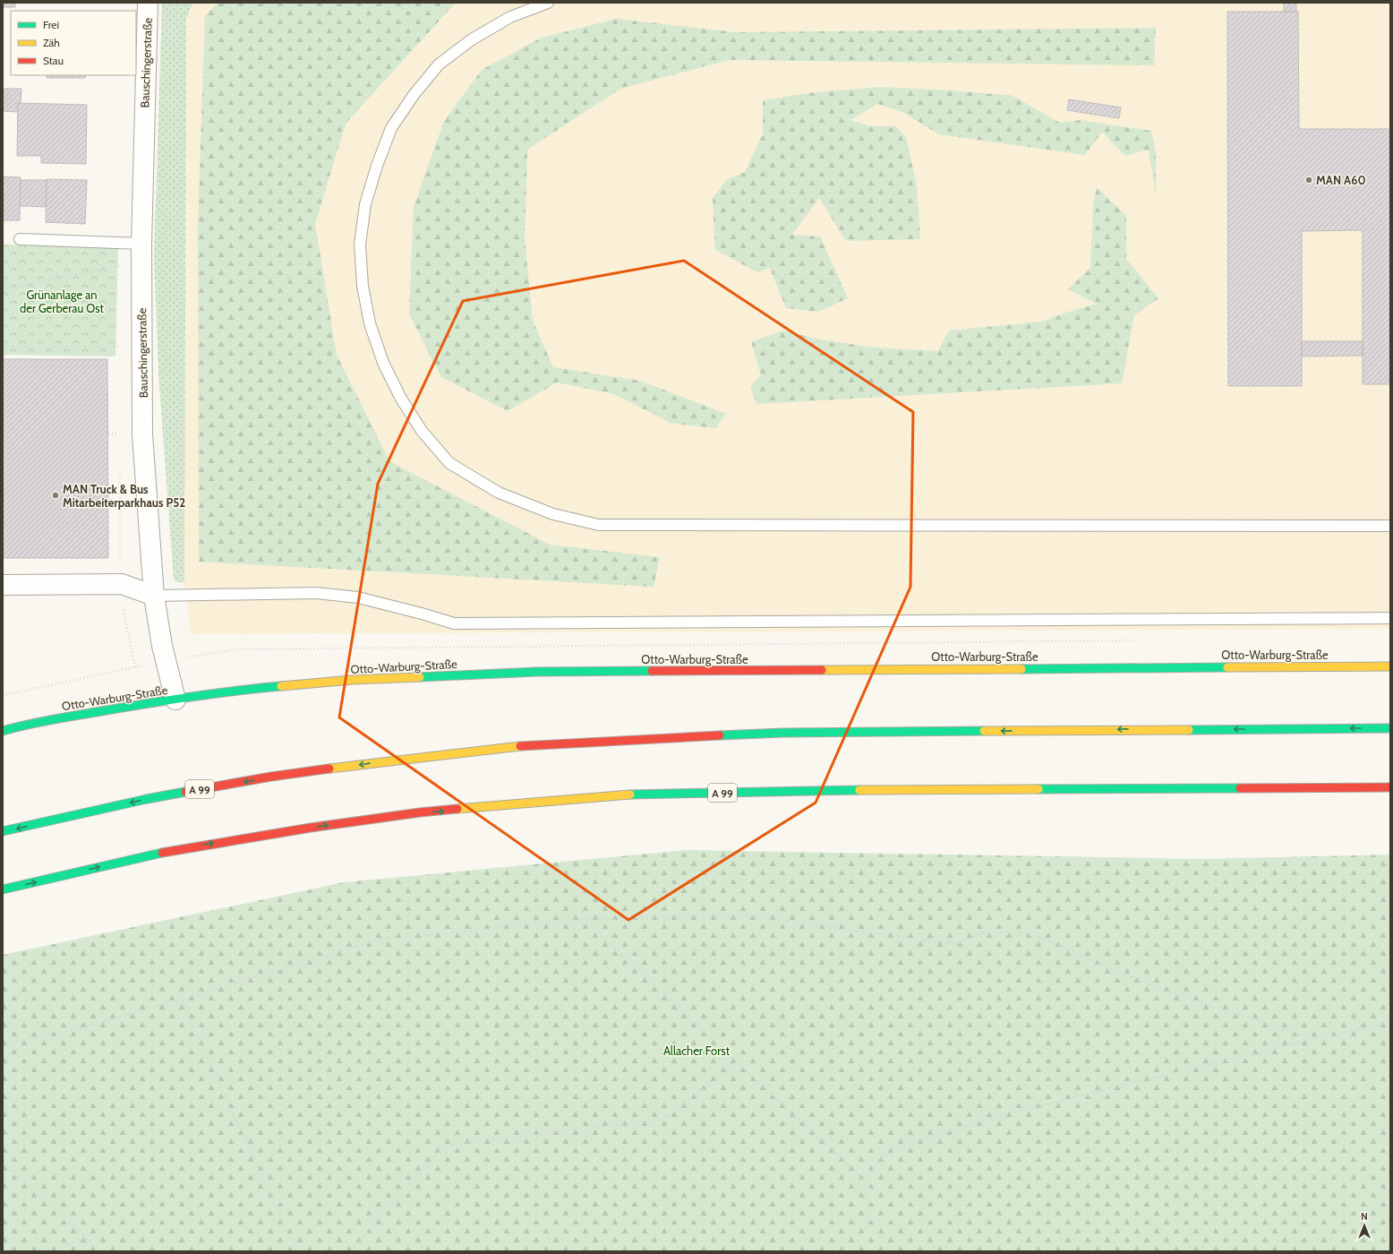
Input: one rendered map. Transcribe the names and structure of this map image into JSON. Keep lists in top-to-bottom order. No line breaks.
{"streets":{"main road":["Otto-Warburg-Straße","A 99"],"street":["Bauschingerstraße"]},"crossings":[["Bauschingerstraße","Otto-Warburg-Straße"]],"parks":["Grünanlage an der Gerberau Ost","Allacher Forst"],"places":["MAN A60","MAN Truck & Bus Mitarbeiterparkhaus P52"],"legend":["Frei","Zäh","Stau"],"north":"top"}
